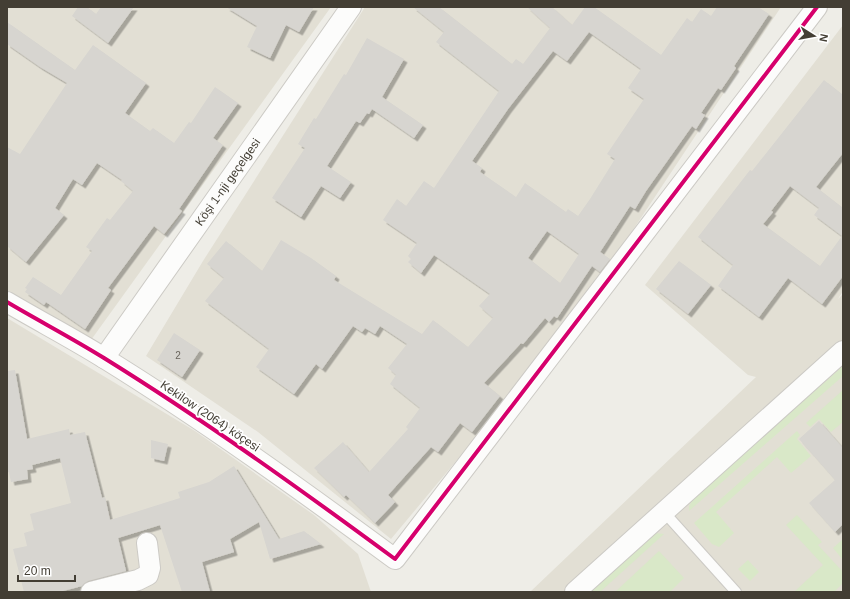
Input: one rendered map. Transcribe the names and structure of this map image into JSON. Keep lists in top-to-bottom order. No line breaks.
{"streets":{"street":["Köşi 1-nji geçelgesi","Kekilow (2064) köçesi"]},"crossings":[["Köşi 1-nji geçelgesi","Kekilow (2064) köçesi"]],"house_numbers":["2"],"scale_bar":"20 m","north":"right"}
